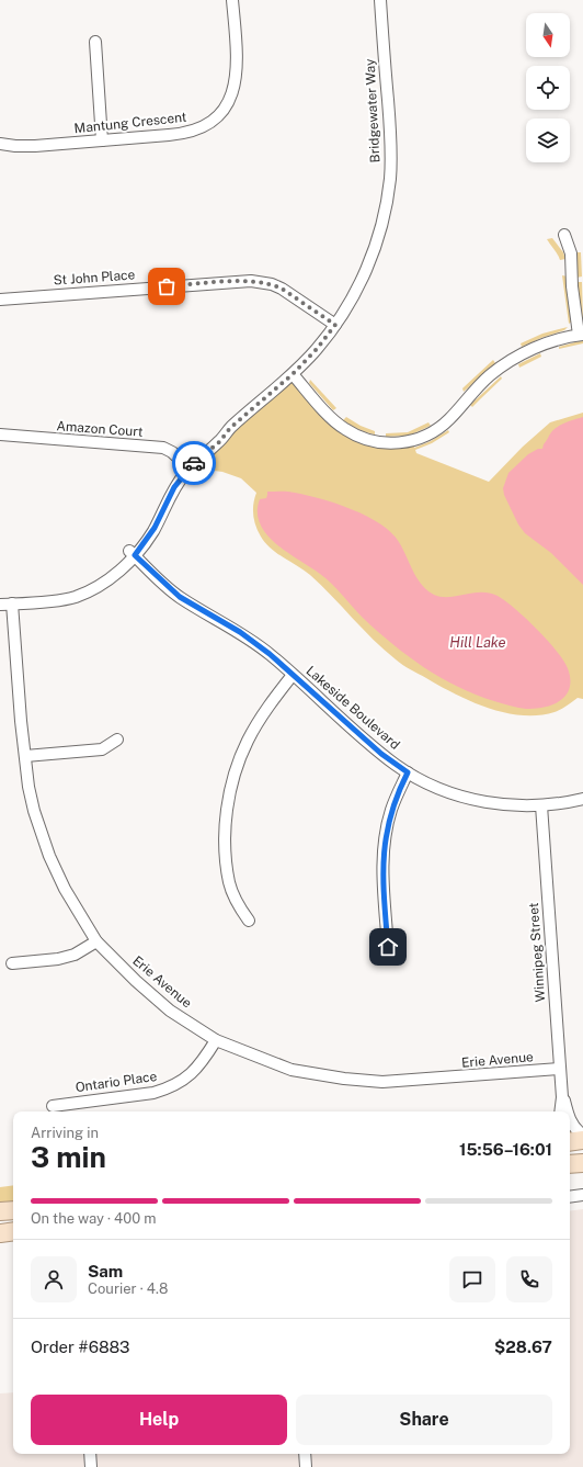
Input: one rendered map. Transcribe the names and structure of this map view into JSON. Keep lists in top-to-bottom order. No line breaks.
{"streets":{"street":["Bridgewater Way","Mantung Crescent","St John Place","Amazon Court","Lakeside Boulevard","Winnipeg Street","Erie Avenue","Ontario Place"]},"crossings":[["Bridgewater Way","St John Place"],["Bridgewater Way","Amazon Court"],["Bridgewater Way","Lakeside Boulevard"],["Bridgewater Way","Erie Avenue"],["Lakeside Boulevard","Winnipeg Street"],["Winnipeg Street","Erie Avenue"],["Erie Avenue","Ontario Place"]],"water":["Hill Lake"],"north":"bottom","page":{"heading":["3 min","Arriving in","15:56–16:01"],"panel":["Sam","Courier · 4.8","Order #6883","$28.67"],"bar":"On the way · 400 m","buttons":["Help","Share"]}}
